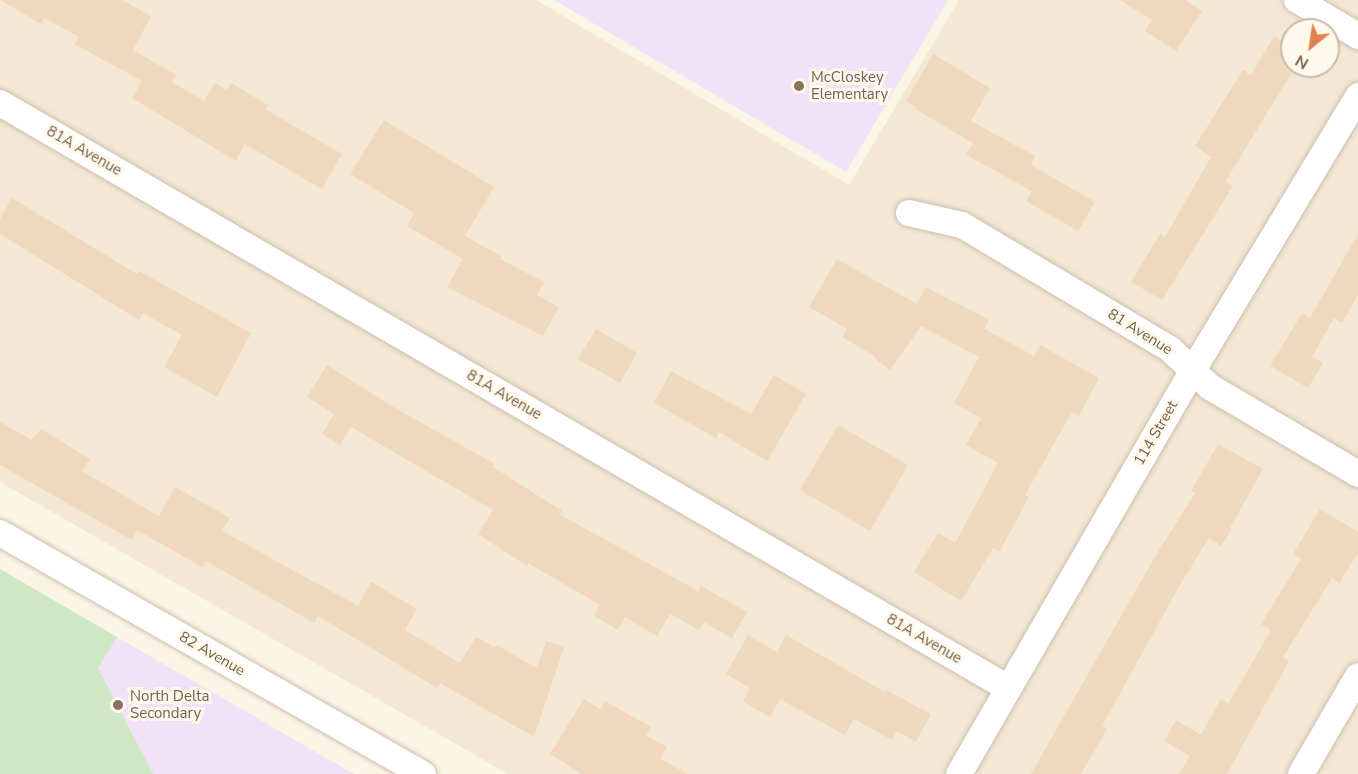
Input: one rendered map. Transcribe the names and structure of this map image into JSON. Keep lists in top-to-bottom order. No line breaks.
{"streets":{"street":["81A Avenue","81 Avenue","114 Street","82 Avenue"]},"crossings":[["81A Avenue","114 Street"],["81 Avenue","114 Street"]],"places":["McCloskey Elementary","North Delta Secondary"],"north":"bottom left"}
